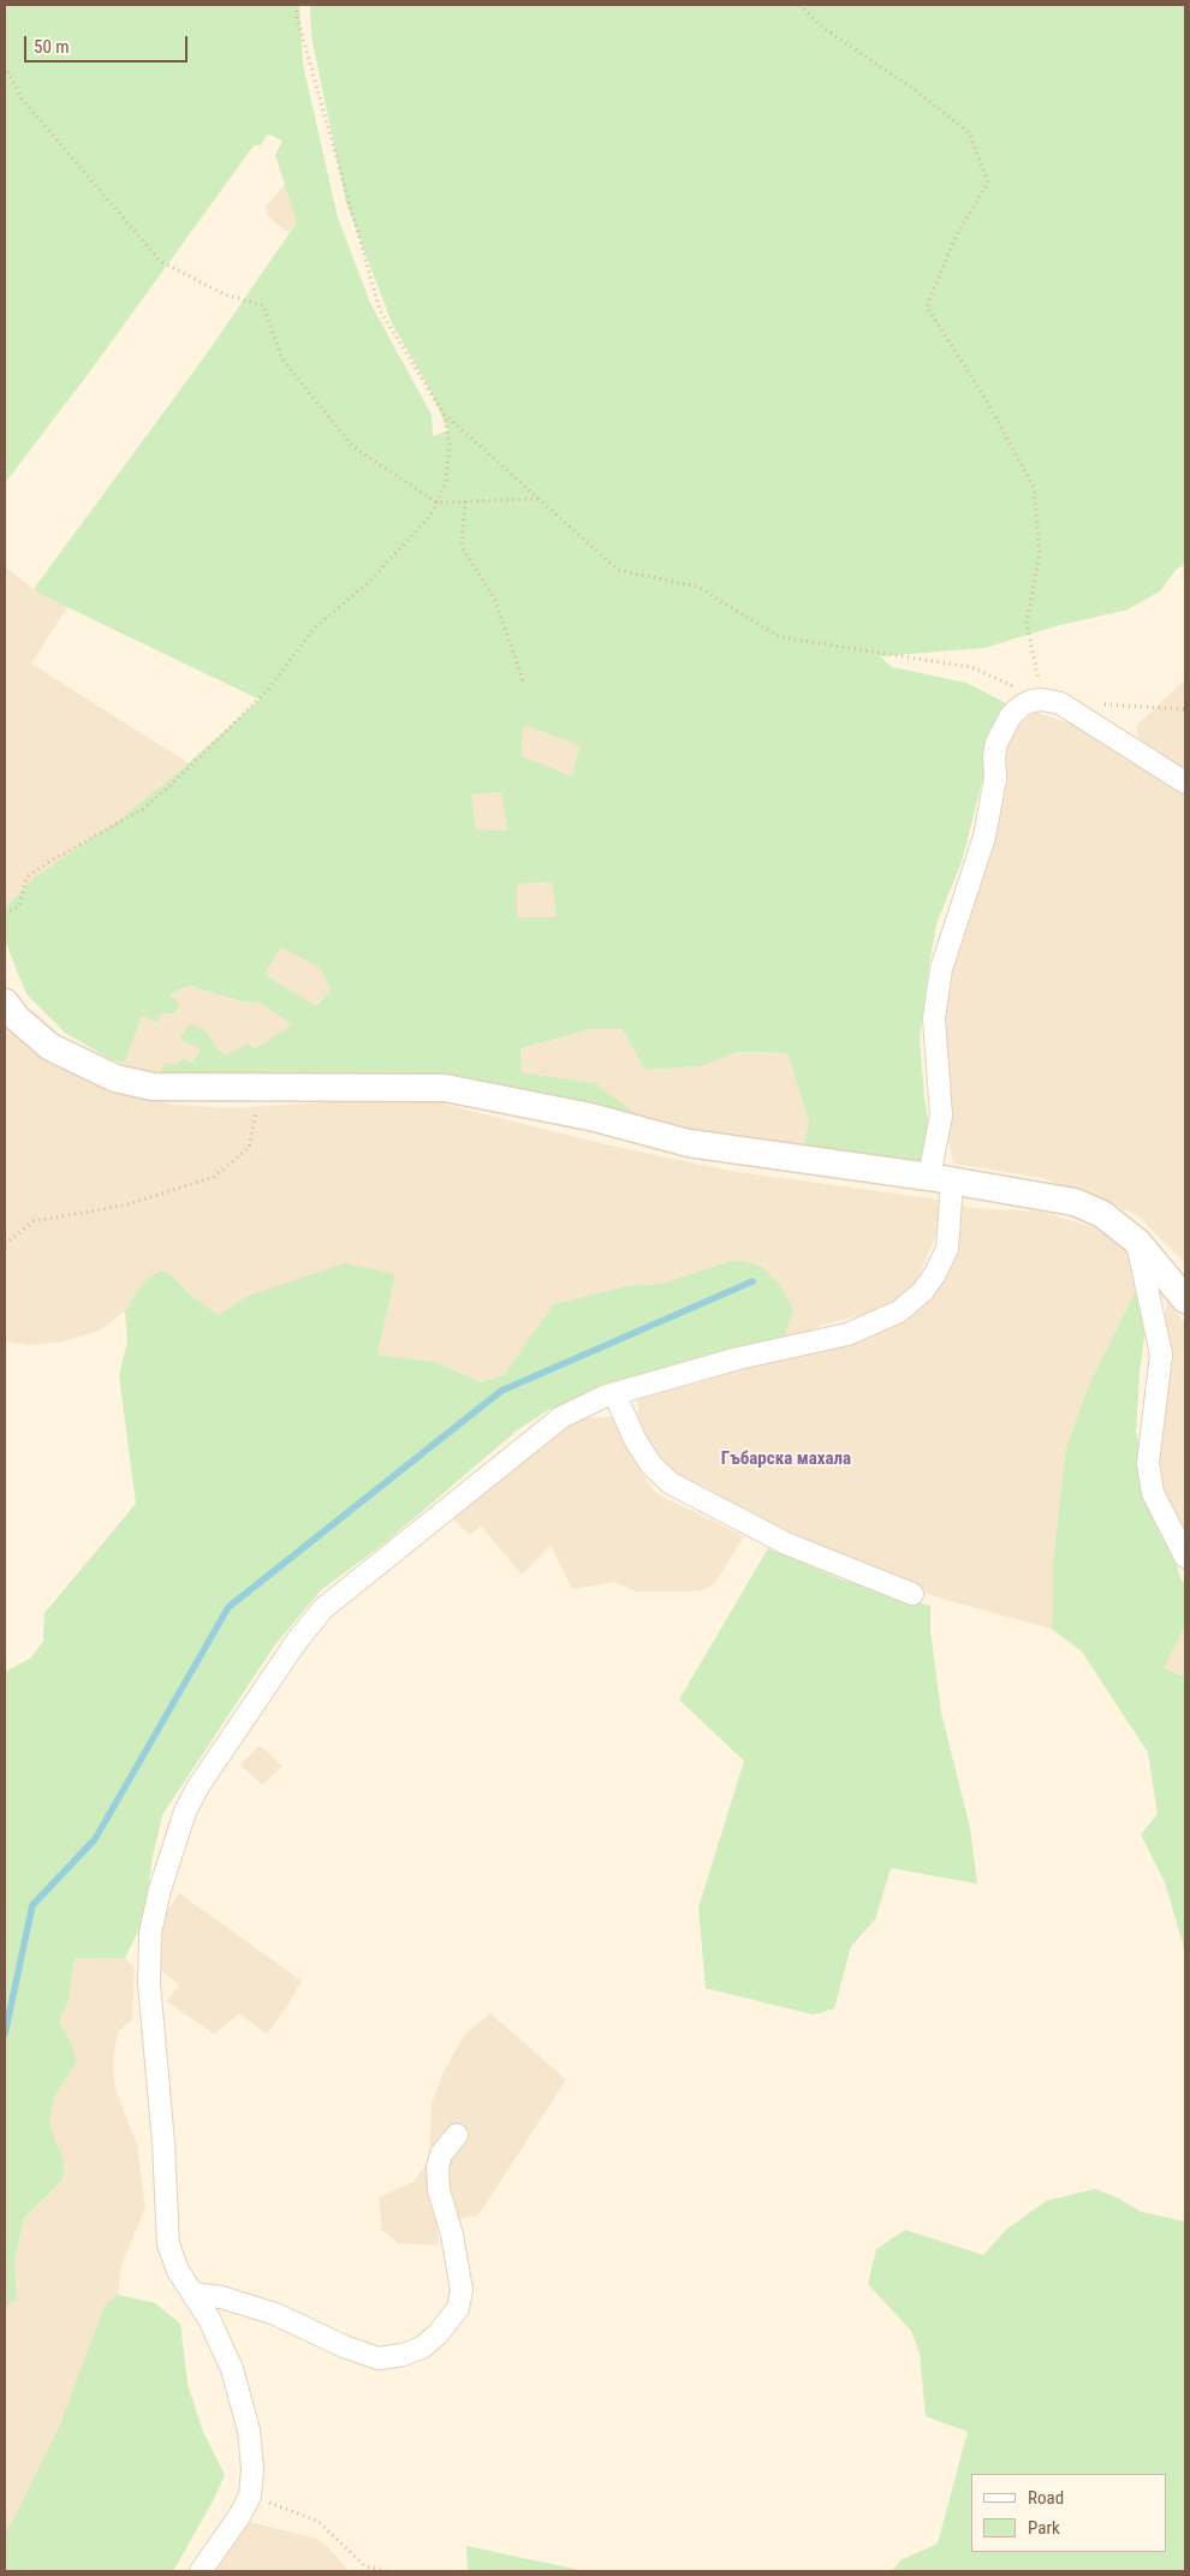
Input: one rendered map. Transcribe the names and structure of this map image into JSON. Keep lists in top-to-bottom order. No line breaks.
{"districts":["Гъбарска махала"],"legend":["Road","Park"],"scale_bar":"50 m"}
